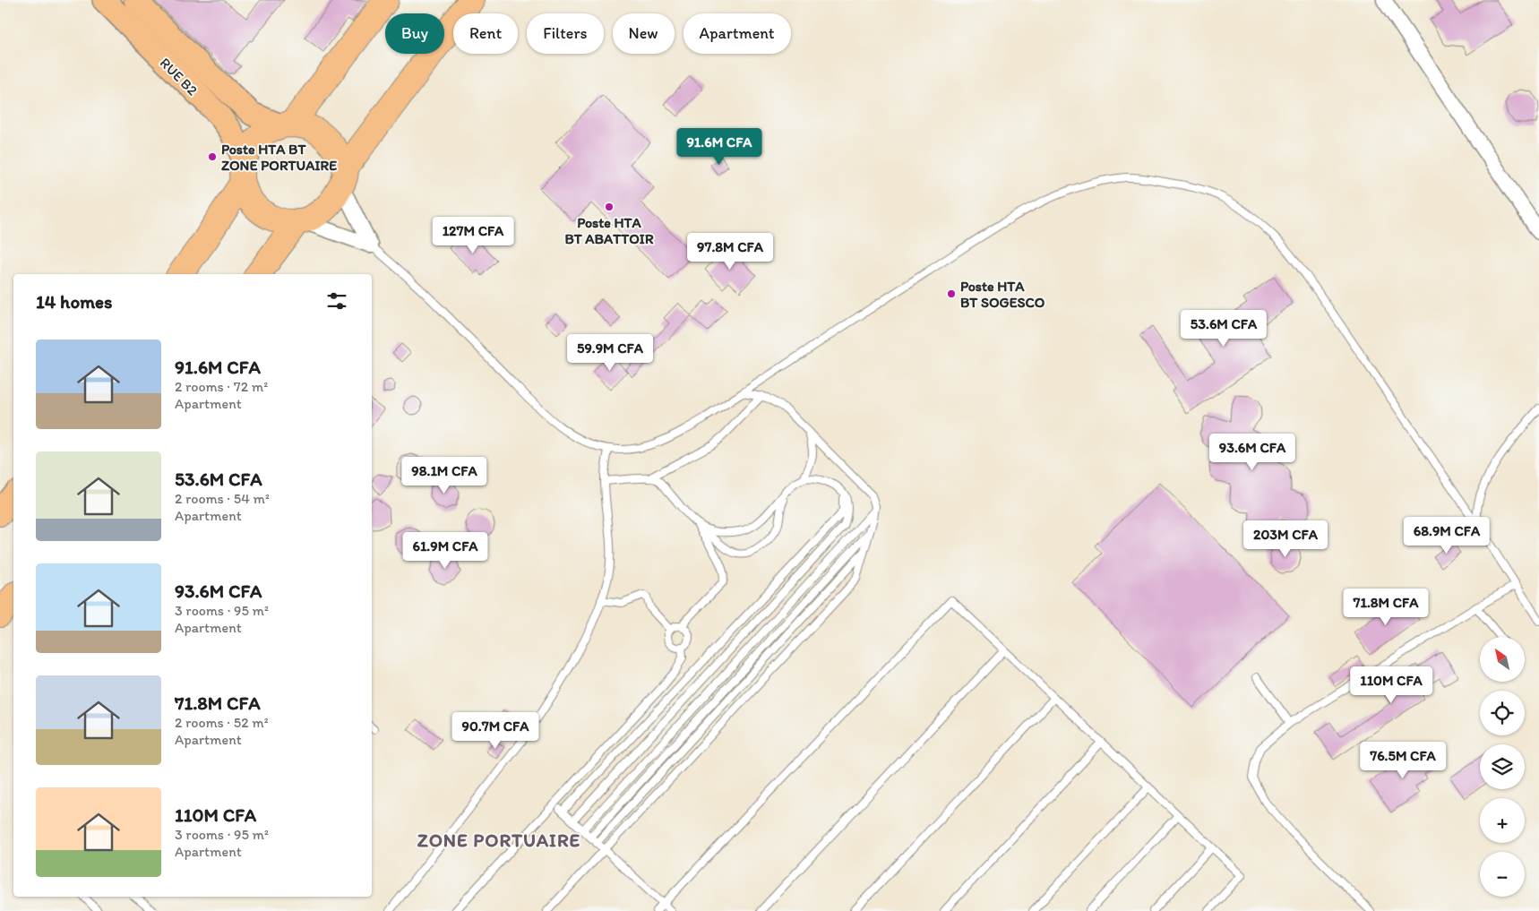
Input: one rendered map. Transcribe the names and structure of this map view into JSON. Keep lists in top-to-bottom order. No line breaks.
{"streets":{"main road":["RUE B2"]},"districts":["ZONE PORTUAIRE"],"places":["Poste HTA BT ZONE PORTUAIRE","Poste HTA BT ABATTOIR","Poste HTA BT SOGESCO"],"north":"top left","page":{"chip":["Buy","Rent","Filters","New","Apartment"],"price":["91.6M CFA","127M CFA","97.8M CFA","53.6M CFA","59.9M CFA","93.6M CFA","98.1M CFA","68.9M CFA","203M CFA","61.9M CFA","71.8M CFA","110M CFA","90.7M CFA","76.5M CFA"],"heading":"14 homes","list":[{"name":"91.6M CFA","note":"2 rooms · 72 m² · Apartment"},{"name":"53.6M CFA","note":"2 rooms · 54 m² · Apartment"},{"name":"93.6M CFA","note":"3 rooms · 95 m² · Apartment"},{"name":"71.8M CFA","note":"2 rooms · 52 m² · Apartment"},{"name":"110M CFA","note":"3 rooms · 95 m² · Apartment"}],"map_buttons":["+","−"]}}
